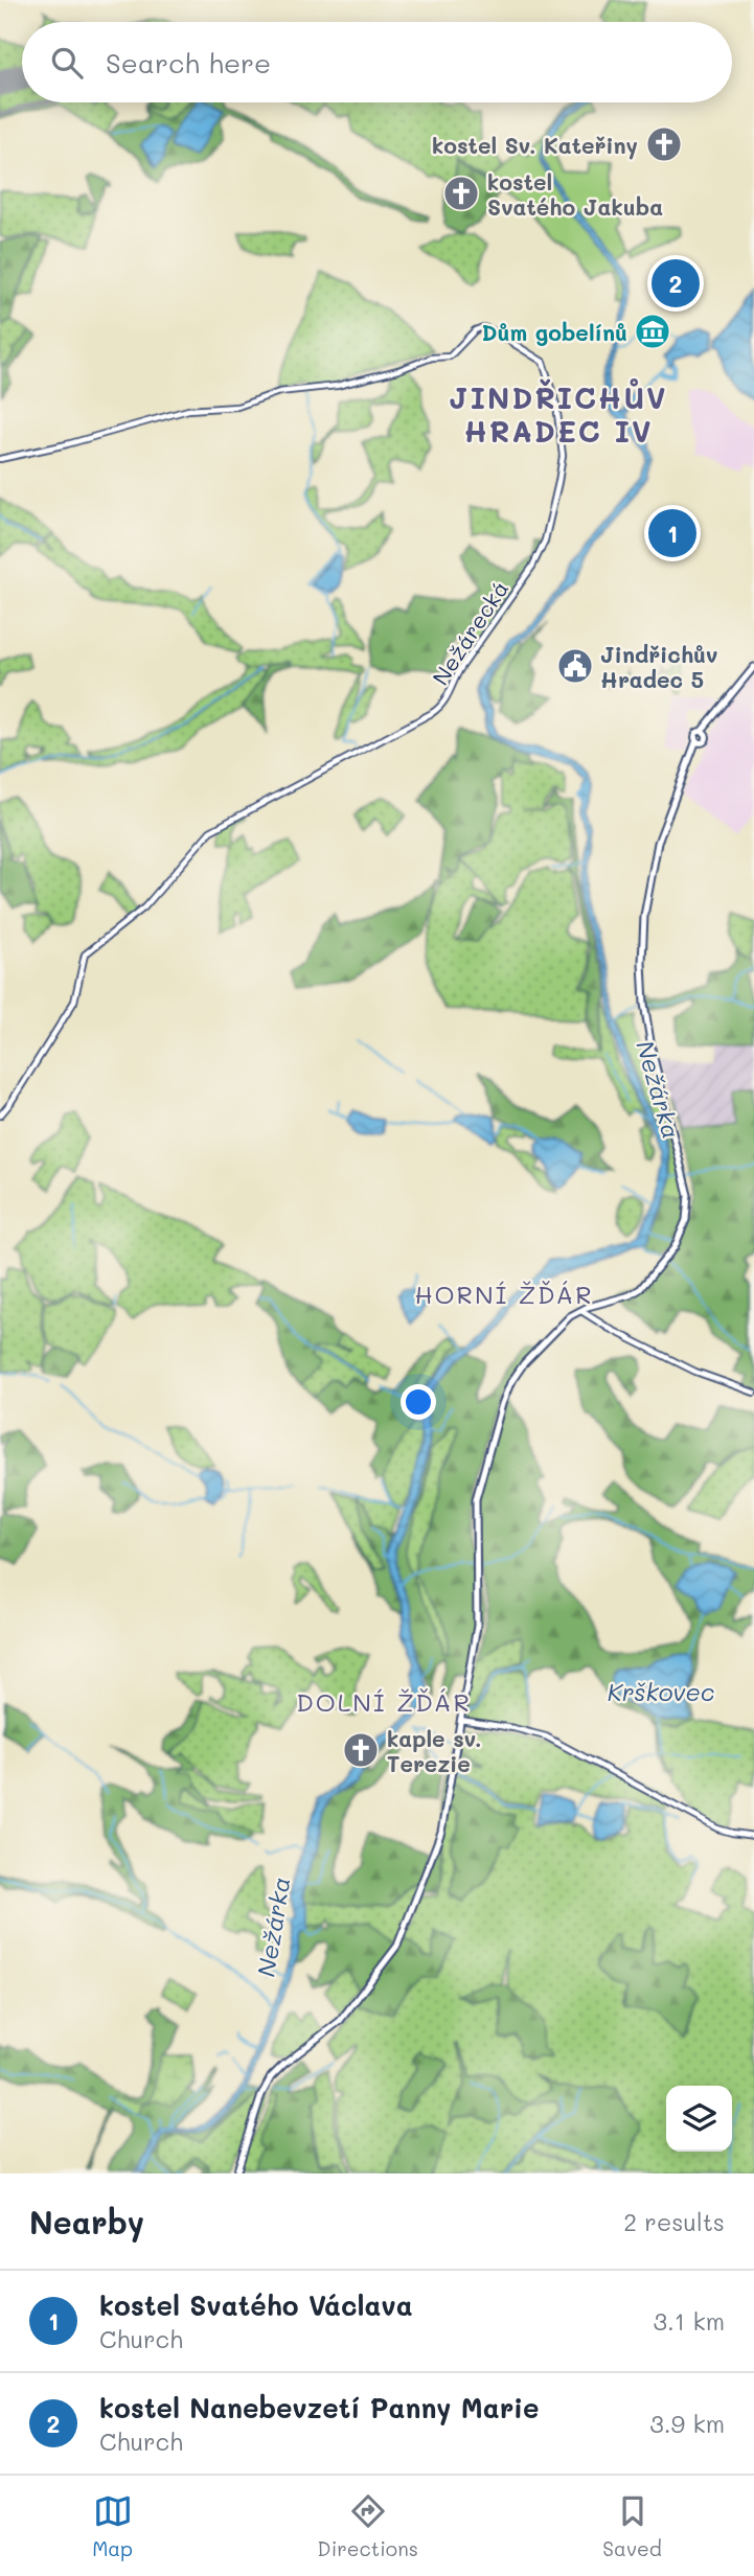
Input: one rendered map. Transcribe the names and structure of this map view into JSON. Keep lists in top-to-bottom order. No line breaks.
{"streets":{"street":["Nežárecká"]},"districts":["JINDŘICHŮV HRADEC IV","HORNÍ ŽĎÁR","DOLNÍ ŽĎÁR"],"water":["Nežárka","Krškovec"],"places":{"church":["kostel Sv. Kateřiny","kostel Svatého Jakuba","kaple sv. Terezie"],"museum":["Dům gobelínů"],"public building":["Jindřichův Hradec 5"]},"page":{"search":"Search here","pins":["2","1"],"heading":["Nearby","2 results"],"list":[{"mark":"1","name":"kostel Svatého Václava","note":"Church","value":"3.1 km"},{"mark":"2","name":"kostel Nanebevzetí Panny Marie","note":"Church","value":"3.9 km"}],"nav":["Map","Directions","Saved"]}}
